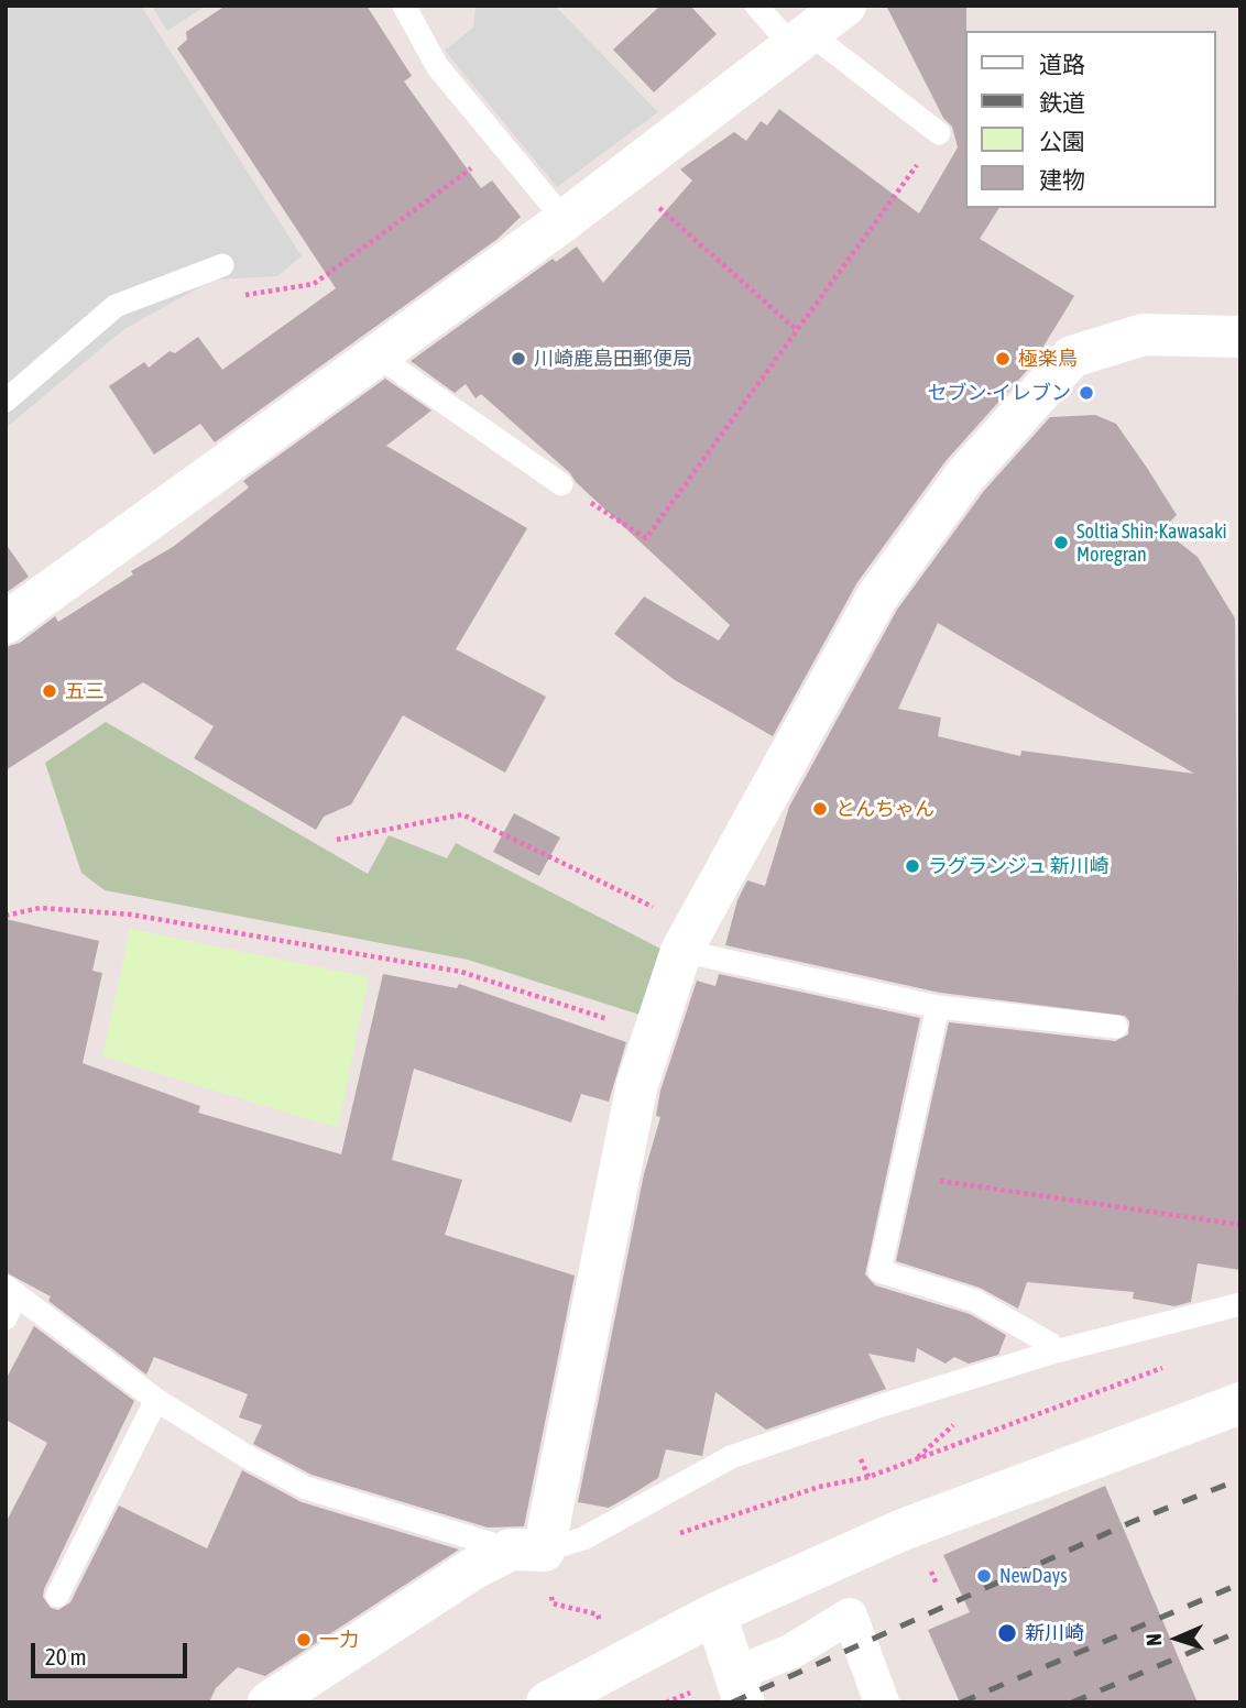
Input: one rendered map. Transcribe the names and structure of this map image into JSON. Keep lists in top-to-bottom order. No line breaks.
{"places":["川崎鹿島田郵便局","極楽鳥","セブン-イレブン","Soltia Shin-Kawasaki Moregran","五三","とんちゃん","ラグランジュ 新川崎","NewDays","新川崎","一力"],"legend":["道路","鉄道","公園","建物"],"scale_bar":"20 m","north":"left"}
